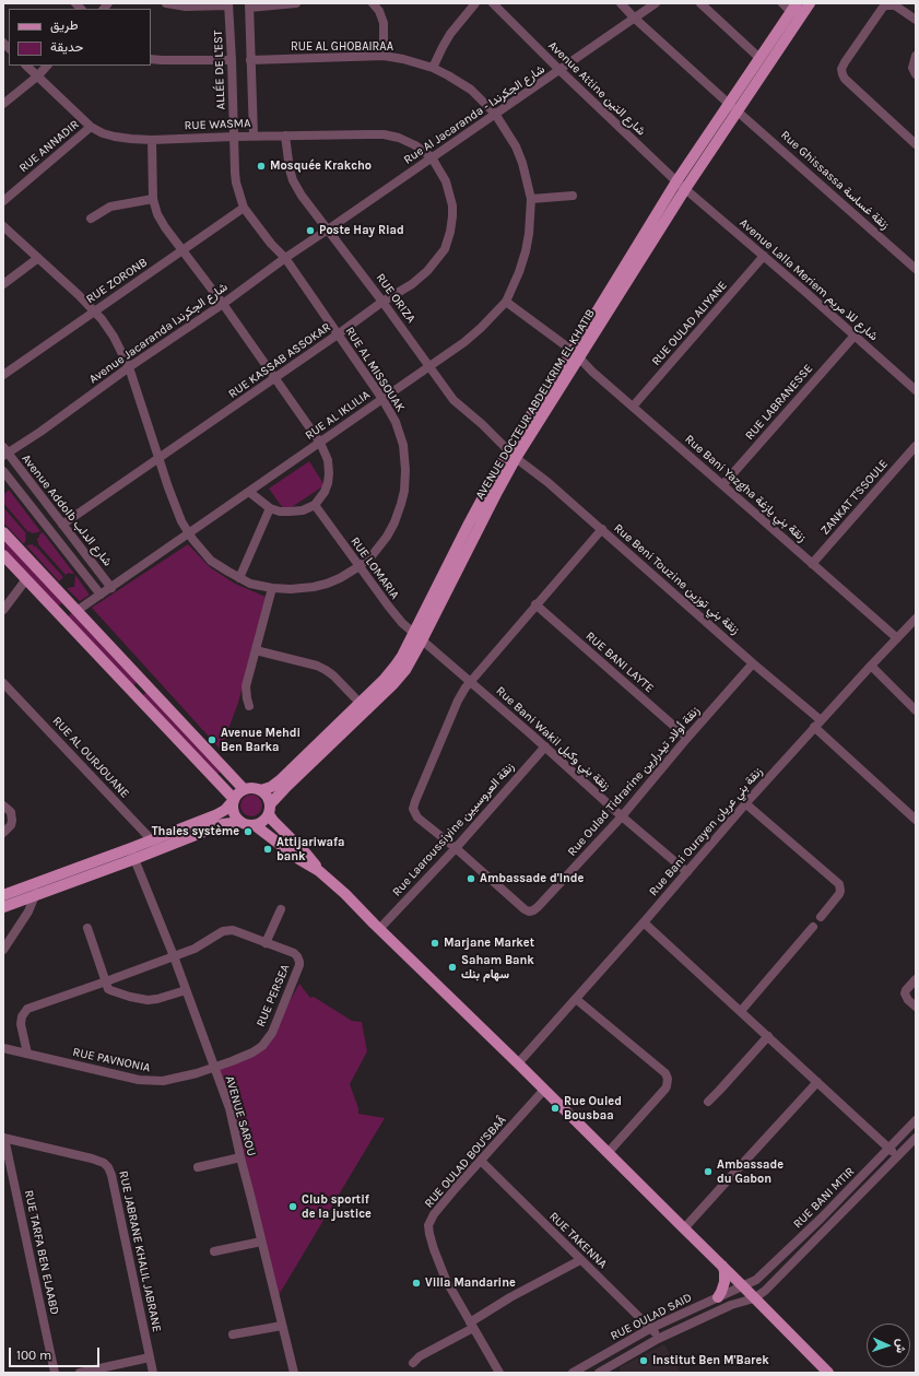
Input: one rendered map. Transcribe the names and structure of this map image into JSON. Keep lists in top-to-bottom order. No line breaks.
{"streets":{"main road":["AVENUE DOCTEUR ABDELKRIM EL KHATIB"],"street":["RUE AL GHOBAIRAA","ALLÉE DE L'EST","Avenue Attine شارع التين","Rue Al Jacaranda - شارع الجكرندا","RUE WASMA","RUE ANNADIR","Rue Ghissassa زنقة غساسة","Avenue Lalla Meriem شارع للا مريم","RUE ZORONB","RUE ORIZA","RUE OULAD ALIYANE","Avenue Jacaranda شارع الجكرندا","RUE KASSAB ASSOKAR","RUE AL MISSOUAK","RUE LABRANESSE","RUE AL IKLILIA","Rue Bani Yazgha زنقة بني يازغة","ZANKAT T'SSOULE","Avenue Addolb شارع الدلب","RUE LOMARIA","Rue Beni Touzine زنقة بني توزين","RUE BANI LAYTE","Rue Bani Wakil زنقة بني وكيل","RUE AL OURJOUANE","Rue Oulad Tidrarine زنقة أولاد تيدرارين","Rue Laaroussiyine زنقة العروسيين","Rue Bani Ourayen زنقة بني عريان","RUE PERSEA","RUE PAVNONIA","AVENUE SAROU","RUE OULAD BOU'SBAÂ","RUE BANI MTIR","RUE TAKENNA","RUE JABRANE KHALIL JABRANE","RUE TARFA BEN ELAABD","RUE OULAD SAID"]},"crossings":[["RUE AL GHOBAIRAA","Rue Al Jacaranda - شارع الجكرندا"],["RUE AL GHOBAIRAA","RUE AL IKLILIA"],["ALLÉE DE L'EST","RUE WASMA"],["ALLÉE DE L'EST","RUE ZORONB"],["ALLÉE DE L'EST","RUE AL MISSOUAK"],["Avenue Attine شارع التين","Rue Al Jacaranda - شارع الجكرندا"],["Avenue Attine شارع التين","Avenue Lalla Meriem شارع للا مريم"],["Avenue Attine شارع التين","AVENUE DOCTEUR ABDELKRIM EL KHATIB"],["Rue Al Jacaranda - شارع الجكرندا","RUE WASMA"],["Rue Al Jacaranda - شارع الجكرندا","Rue Ghissassa زنقة غساسة"],["Rue Al Jacaranda - شارع الجكرندا","RUE ORIZA"],["Rue Al Jacaranda - شارع الجكرندا","Avenue Jacaranda شارع الجكرندا"],["Rue Al Jacaranda - شارع الجكرندا","RUE KASSAB ASSOKAR"],["Rue Al Jacaranda - شارع الجكرندا","RUE AL IKLILIA"],["RUE WASMA","RUE ANNADIR"],["RUE WASMA","RUE ORIZA"],["RUE WASMA","RUE KASSAB ASSOKAR"],["Rue Ghissassa زنقة غساسة","AVENUE DOCTEUR ABDELKRIM EL KHATIB"],["Avenue Lalla Meriem شارع للا مريم","RUE OULAD ALIYANE"],["Avenue Lalla Meriem شارع للا مريم","RUE LABRANESSE"],["Avenue Lalla Meriem شارع للا مريم","AVENUE DOCTEUR ABDELKRIM EL KHATIB"],["RUE ZORONB","RUE AL MISSOUAK"],["RUE ORIZA","Avenue Jacaranda شارع الجكرندا"],["RUE ORIZA","RUE KASSAB ASSOKAR"],["RUE ORIZA","AVENUE DOCTEUR ABDELKRIM EL KHATIB"],["RUE ORIZA","RUE AL IKLILIA"],["RUE ORIZA","Rue Beni Touzine زنقة بني توزين"],["RUE OULAD ALIYANE","Rue Bani Yazgha زنقة بني يازغة"],["Avenue Jacaranda شارع الجكرندا","RUE AL MISSOUAK"],["Avenue Jacaranda شارع الجكرندا","Avenue Addolb شارع الدلب"],["RUE KASSAB ASSOKAR","RUE AL MISSOUAK"],["RUE KASSAB ASSOKAR","Avenue Addolb شارع الدلب"],["RUE AL MISSOUAK","RUE AL IKLILIA"],["RUE AL MISSOUAK","RUE LOMARIA"],["RUE LABRANESSE","Rue Bani Yazgha زنقة بني يازغة"],["AVENUE DOCTEUR ABDELKRIM EL KHATIB","Rue Bani Yazgha زنقة بني يازغة"],["AVENUE DOCTEUR ABDELKRIM EL KHATIB","RUE LOMARIA"],["AVENUE DOCTEUR ABDELKRIM EL KHATIB","Rue Beni Touzine زنقة بني توزين"],["AVENUE DOCTEUR ABDELKRIM EL KHATIB","Rue Bani Wakil زنقة بني وكيل"],["RUE AL IKLILIA","Rue Bani Yazgha زنقة بني يازغة"],["RUE AL IKLILIA","Avenue Addolb شارع الدلب"],["Rue Bani Yazgha زنقة بني يازغة","ZANKAT T'SSOULE"],["Rue Bani Yazgha زنقة بني يازغة","Rue Bani Ourayen زنقة بني عريان"],["RUE LOMARIA","Rue Bani Wakil زنقة بني وكيل"],["Rue Beni Touzine زنقة بني توزين","Rue Oulad Tidrarine زنقة أولاد تيدرارين"],["Rue Beni Touzine زنقة بني توزين","Rue Bani Ourayen زنقة بني عريان"],["RUE BANI LAYTE","Rue Oulad Tidrarine زنقة أولاد تيدرارين"],["Rue Bani Wakil زنقة بني وكيل","Rue Oulad Tidrarine زنقة أولاد تيدرارين"],["Rue Bani Wakil زنقة بني وكيل","Rue Laaroussiyine زنقة العروسيين"],["Rue Bani Wakil زنقة بني وكيل","Rue Bani Ourayen زنقة بني عريان"],["Rue Oulad Tidrarine زنقة أولاد تيدرارين","Rue Laaroussiyine زنقة العروسيين"],["RUE PERSEA","RUE PAVNONIA"],["RUE PERSEA","AVENUE SAROU"],["RUE PAVNONIA","AVENUE SAROU"],["RUE OULAD BOU'SBAÂ","RUE TAKENNA"],["RUE BANI MTIR","RUE OULAD SAID"],["RUE TAKENNA","RUE OULAD SAID"],["RUE JABRANE KHALIL JABRANE","RUE TARFA BEN ELAABD"]],"places":["Mosquée Krakcho","Poste Hay Riad","Avenue Mehdi Ben Barka","Thales système","Attijariwafa bank","Ambassade d'Inde","Marjane Market","Saham Bank سهام بنك","Rue Ouled Bousbaa","Ambassade du Gabon","Club sportif de la justice","Villa Mandarine","Institut Ben M'Barek"],"legend":["طريق","حديقة"],"scale_bar":"100 m","north":"right"}
